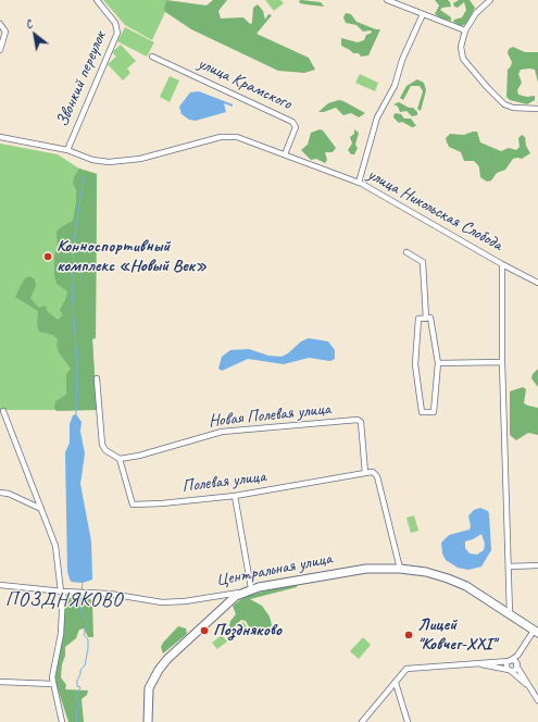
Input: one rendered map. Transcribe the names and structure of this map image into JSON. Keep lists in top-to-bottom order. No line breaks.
{"streets":{"street":["Звонкий переулок","улица Крамского","улица Никольская Слобода","Новая Полевая улица","Полевая улица","Центральная улица"]},"crossings":[["Звонкий переулок","улица Никольская Слобода"],["улица Крамского","улица Никольская Слобода"],["улица Никольская Слобода","Центральная улица"],["Новая Полевая улица","Полевая улица"]],"districts":["ПОЗДНЯКОВО"],"places":["Конноспортивный комплекс «Новый Век»","Поздняково","Лицей \"Ковчег-XXI\""],"north":"top left"}
